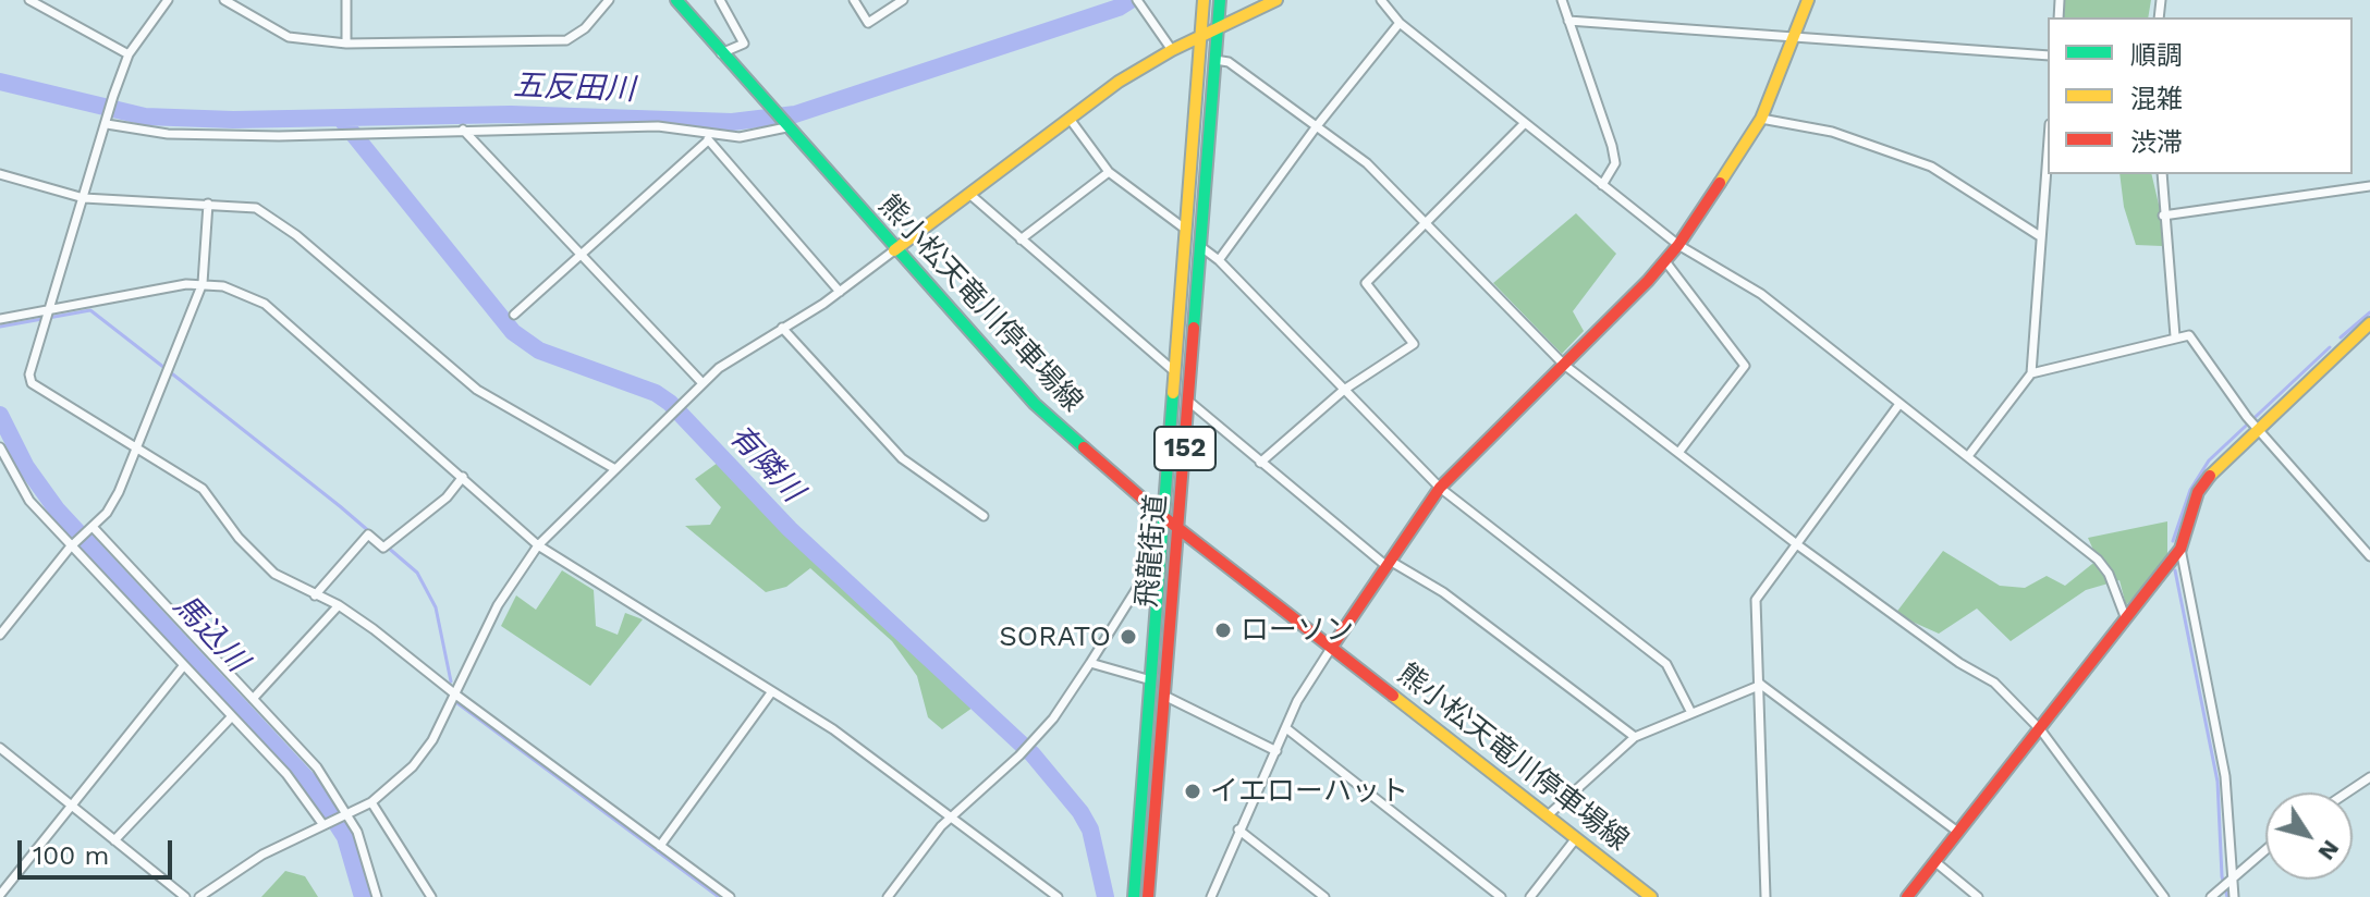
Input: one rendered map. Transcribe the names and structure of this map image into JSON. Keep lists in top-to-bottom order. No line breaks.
{"streets":{"main road":["熊小松天竜川停車場線","152","飛龍街道"]},"crossings":[["熊小松天竜川停車場線","飛龍街道"]],"water":["五反田川","有隣川","馬込川"],"places":["ローソン","SORATO","イエローハット"],"legend":["順調","混雑","渋滞"],"scale_bar":"100 m","north":"bottom right"}
